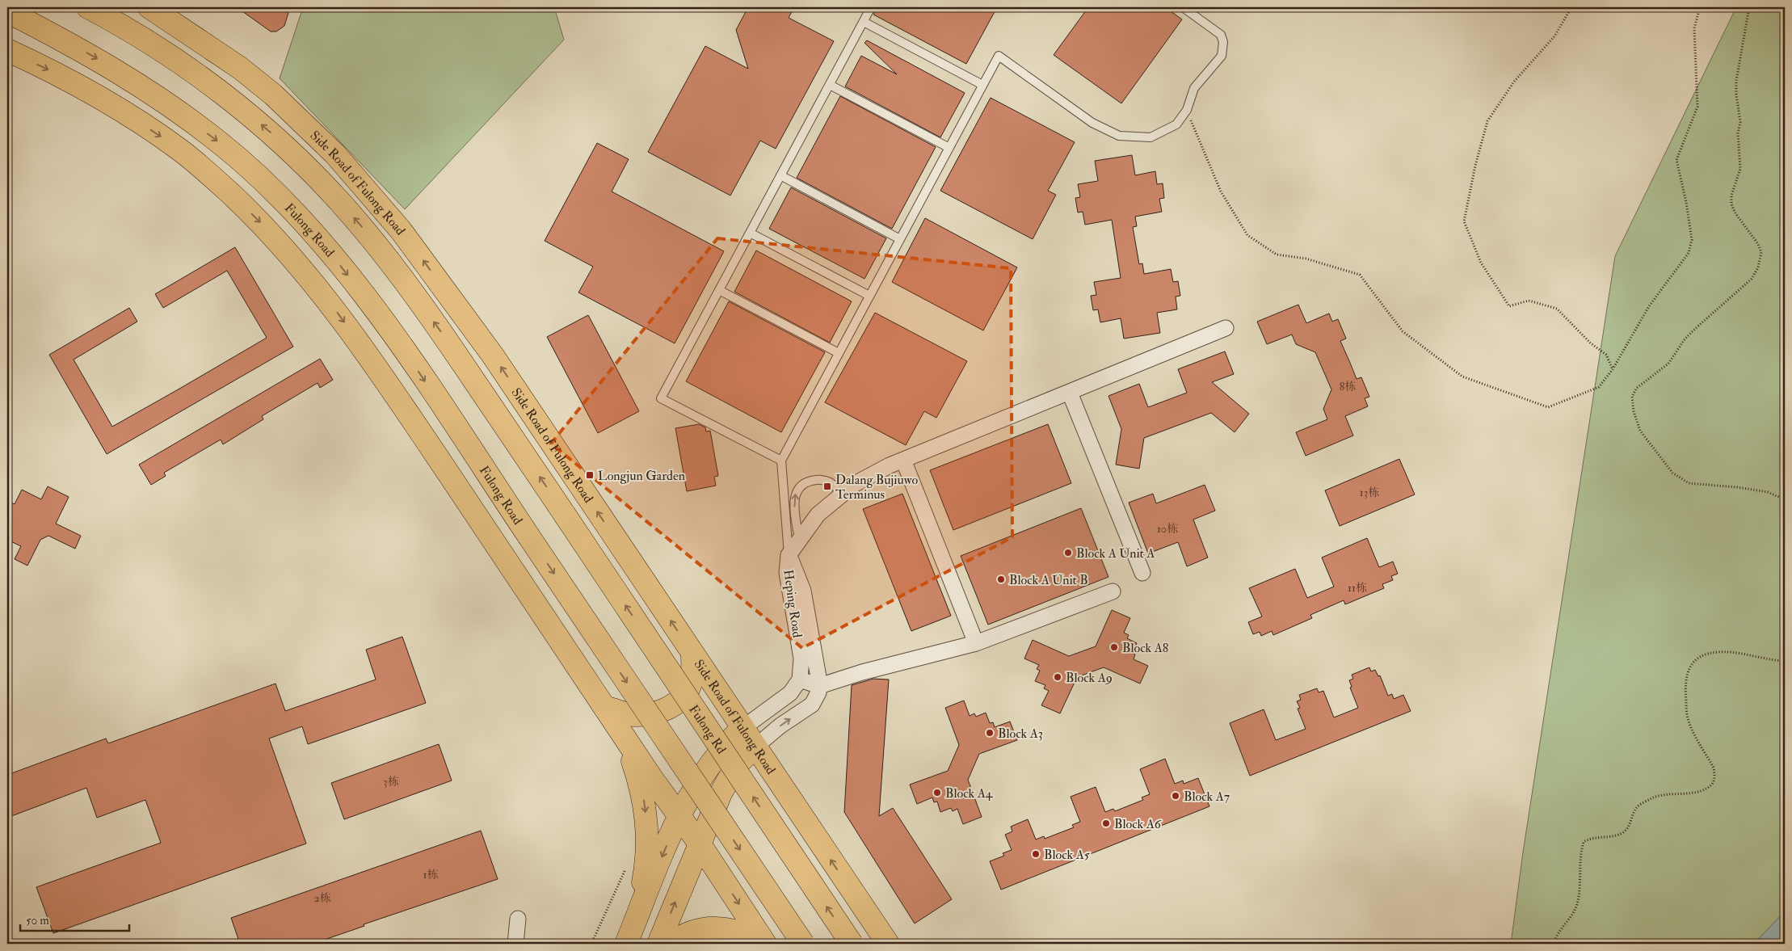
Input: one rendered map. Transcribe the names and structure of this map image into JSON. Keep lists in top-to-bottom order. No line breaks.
{"streets":{"main road":["Side Road of Fulong Road","Fulong Road","Fulong Rd"],"street":["Heping Road"]},"places":{"transit":["Longjun Garden","Dalang Bujiuwo Terminus"],"other":["Block A Unit A","Block A Unit B","Block A8","Block A9","Block A3","Block A4","Block A7","Block A6","Block A5"]},"house_numbers":["8栋","13栋","10栋","11栋","3栋","1栋","2栋"],"scale_bar":"50 m"}
